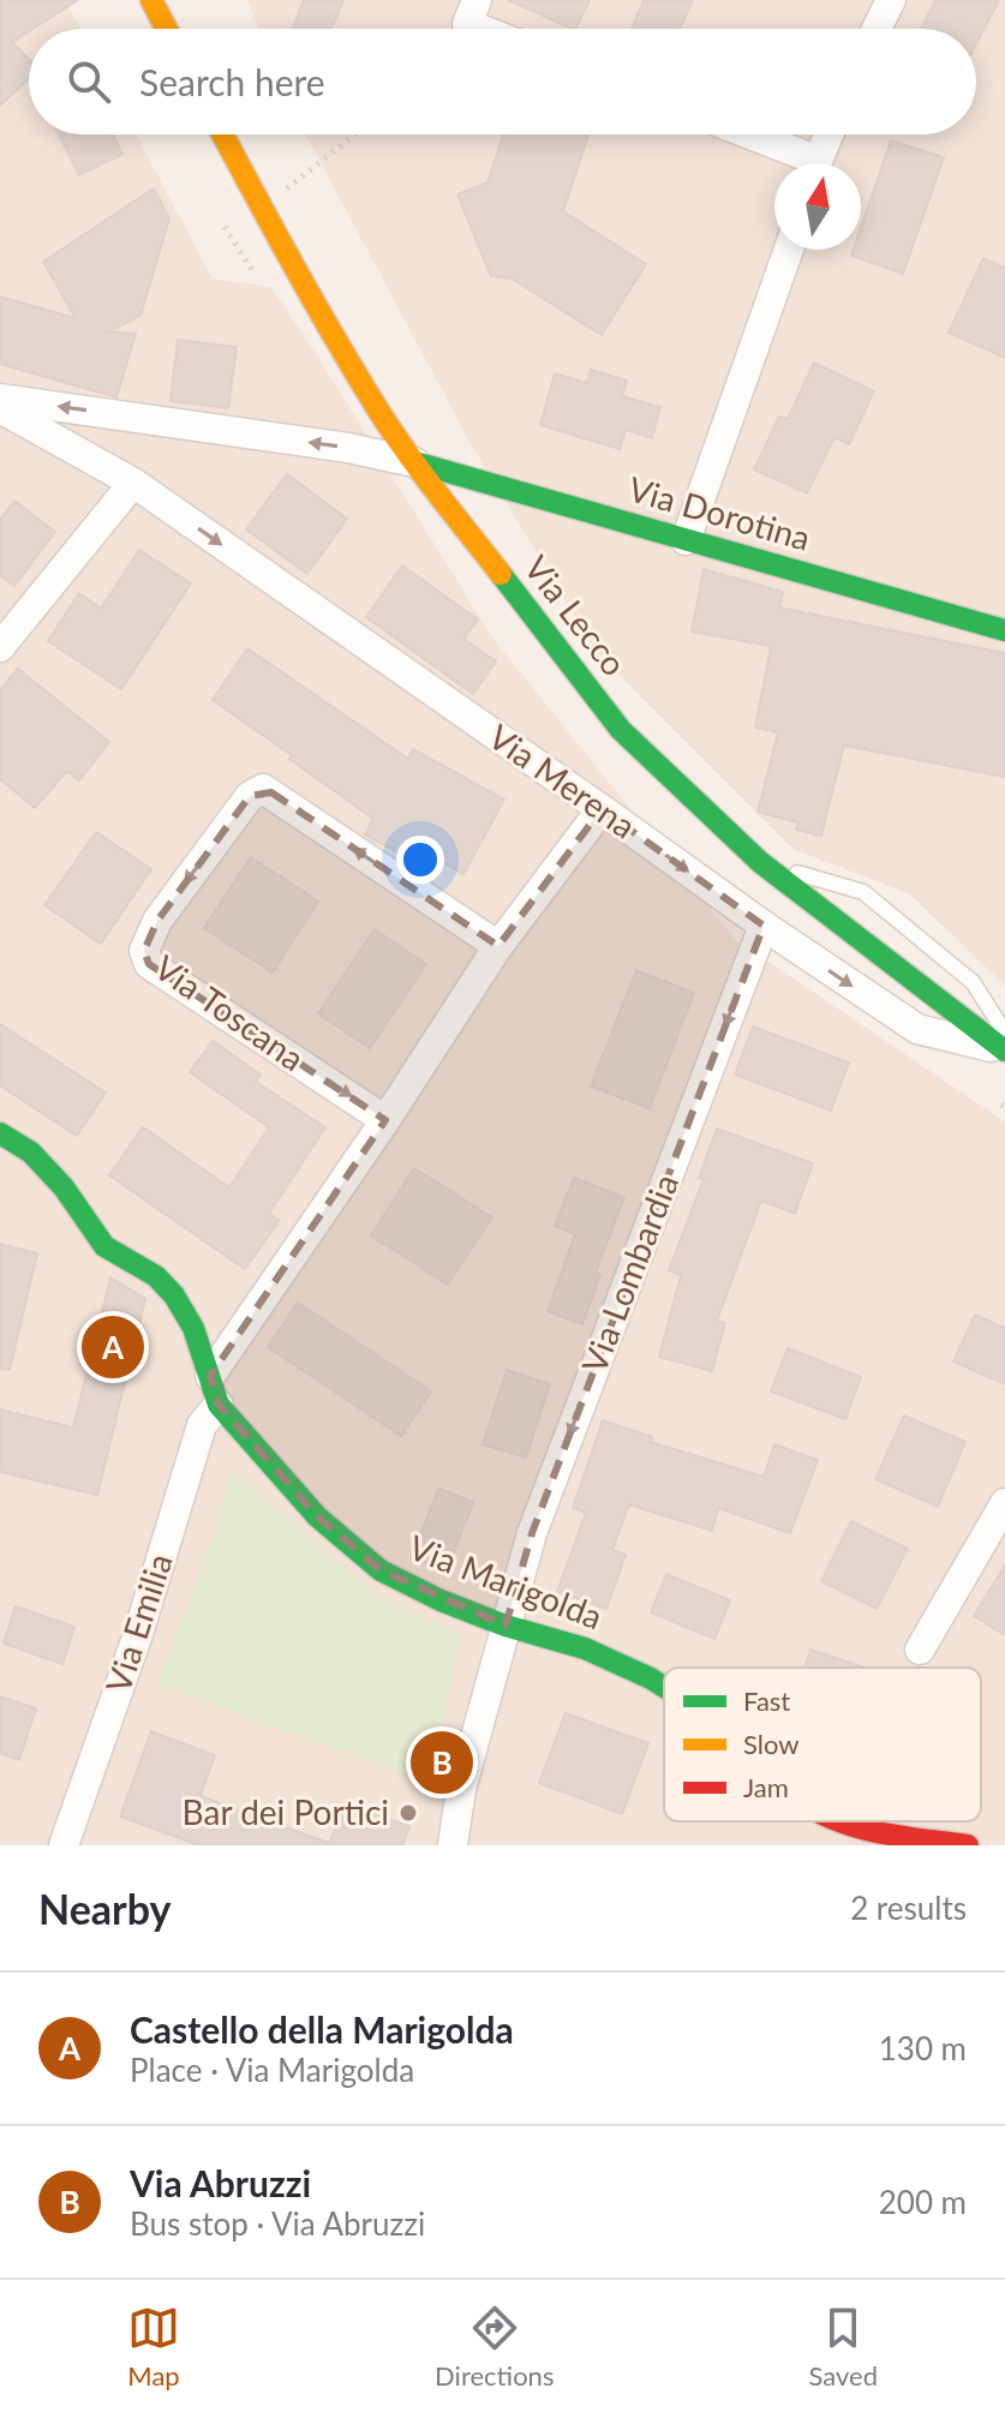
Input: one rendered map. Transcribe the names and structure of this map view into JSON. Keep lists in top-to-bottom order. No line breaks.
{"streets":{"main road":["Via Dorotina","Via Lecco","Via Marigolda"],"street":["Via Merena","Via Toscana","Via Lombardia","Via Emilia"]},"crossings":[["Via Dorotina","Via Lecco"],["Via Lecco","Via Merena"],["Via Merena","Via Lombardia"],["Via Lombardia","Via Marigolda"],["Via Marigolda","Via Emilia"]],"one_way":["Via Merena","Via Lombardia"],"places":["Bar dei Portici"],"legend":["Fast","Slow","Jam"],"north":"top","page":{"search":"Search here","pins":["A","B"],"heading":["Nearby","2 results"],"list":[{"mark":"A","name":"Castello della Marigolda","note":"Place · Via Marigolda","value":"130 m"},{"mark":"B","name":"Via Abruzzi","note":"Bus stop · Via Abruzzi","value":"200 m"}],"nav":["Map","Directions","Saved"]}}
